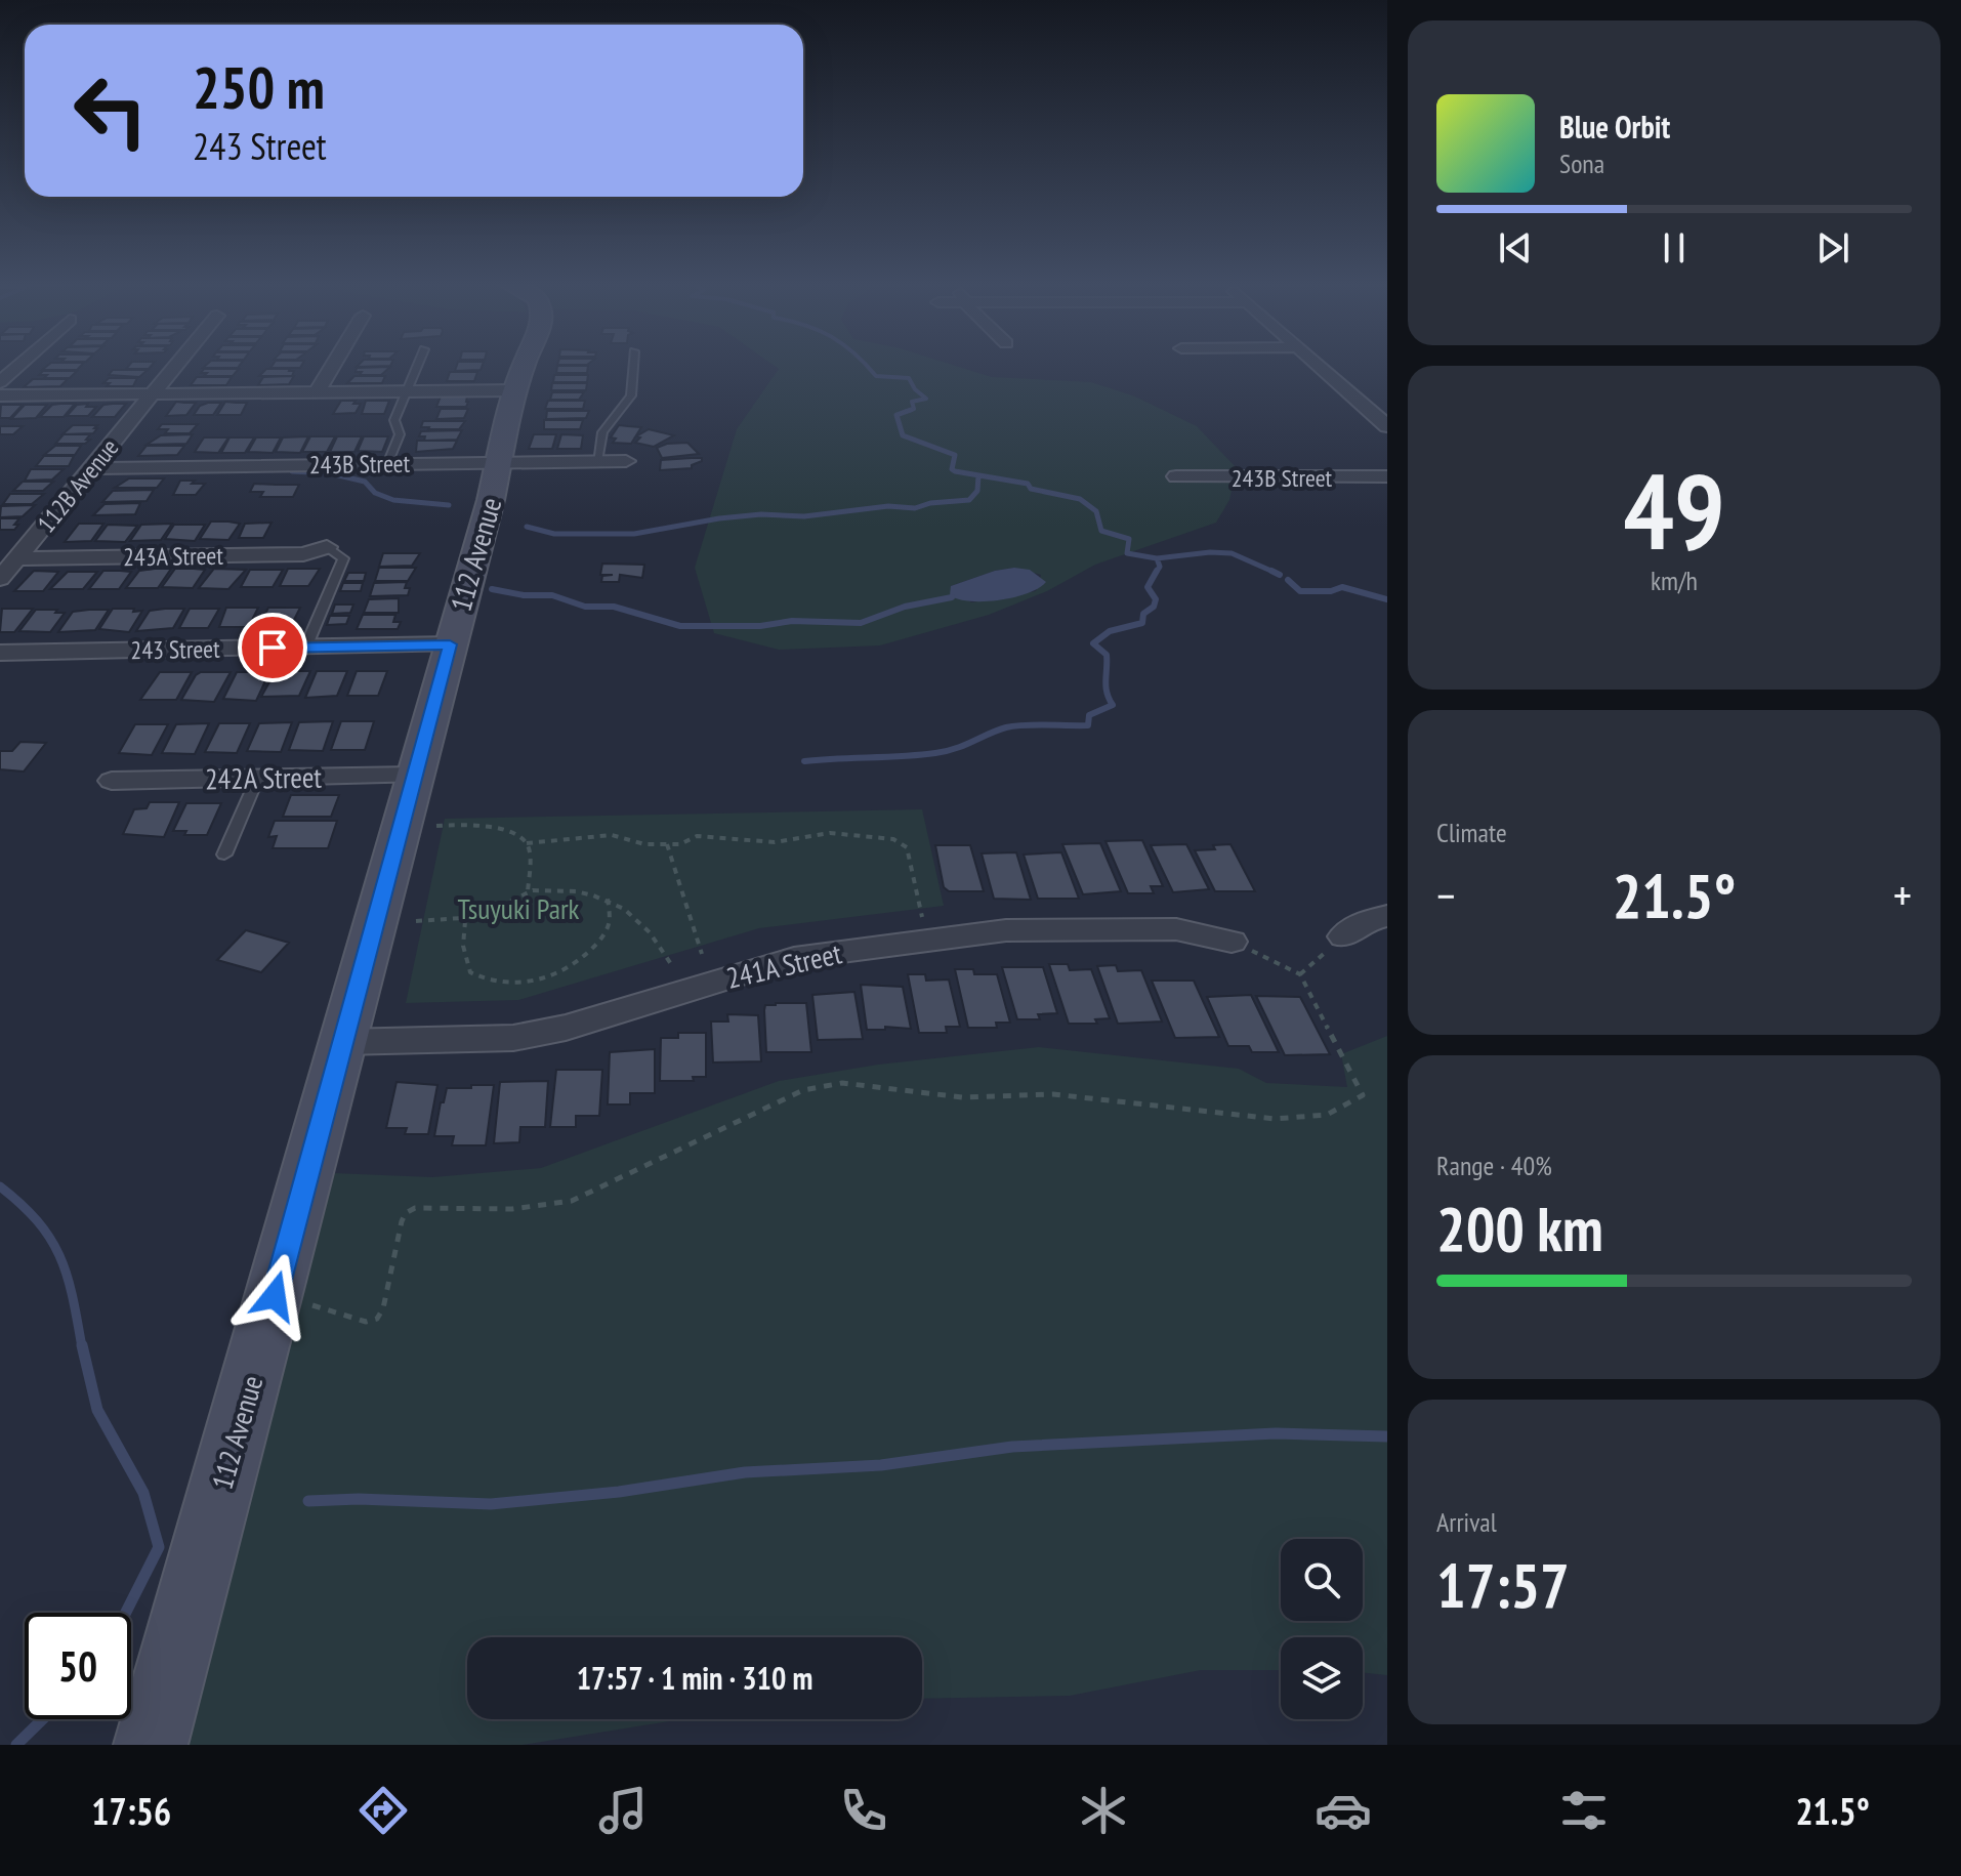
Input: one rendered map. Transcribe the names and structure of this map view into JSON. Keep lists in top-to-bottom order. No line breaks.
{"streets":{"main road":["112 Avenue"],"street":["243B Street","112B Avenue","243A Street","243 Street","242A Street","241A Street"]},"crossings":[["243B Street","112B Avenue"],["243B Street","112 Avenue"],["112B Avenue","243A Street"],["112 Avenue","243 Street"],["112 Avenue","242A Street"],["112 Avenue","241A Street"]],"parks":["Tsuyuki Park"],"page":{"turn":["250 m","243 Street"],"song":["Blue Orbit","Sona"],"tile":[["49","km/h"],"Climate",["Range · 40%","200 km"],["Arrival","17:57"]],"heat":["−","21.5°","+"],"limit":"50","trip":"17:57 · 1 min · 310 m","tabs":["17:56","21.5°"]}}
